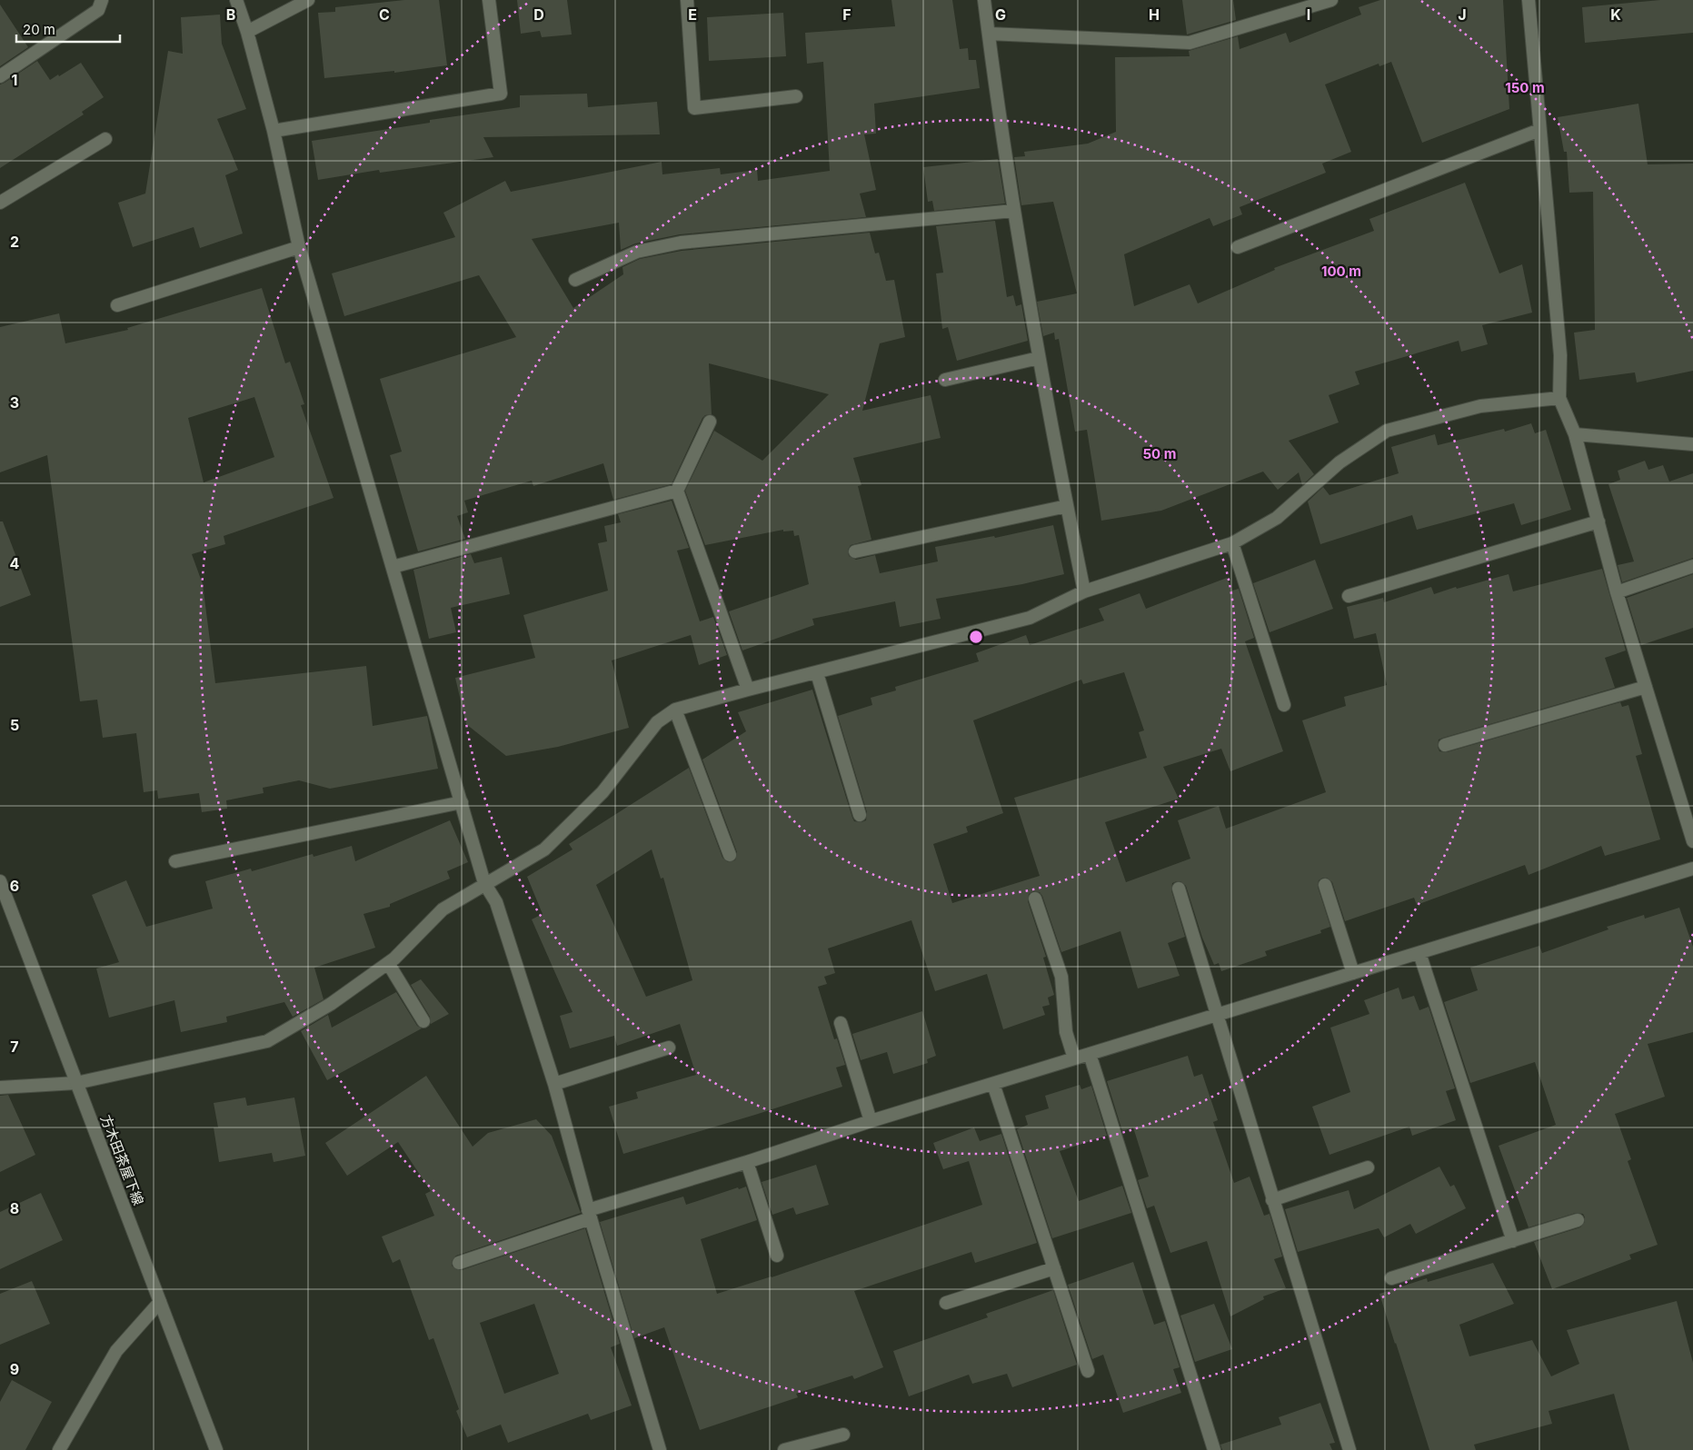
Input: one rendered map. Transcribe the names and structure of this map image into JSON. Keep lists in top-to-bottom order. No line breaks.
{"streets":{"street":["方木田茶屋下線"]},"scale_bar":"20 m","grid":{"columns":["B","C","D","E","F","G","H","I","J","K"],"rows":["1","2","3","4","5","6","7","8","9"]},"rings":["150 m","100 m","50 m"]}
